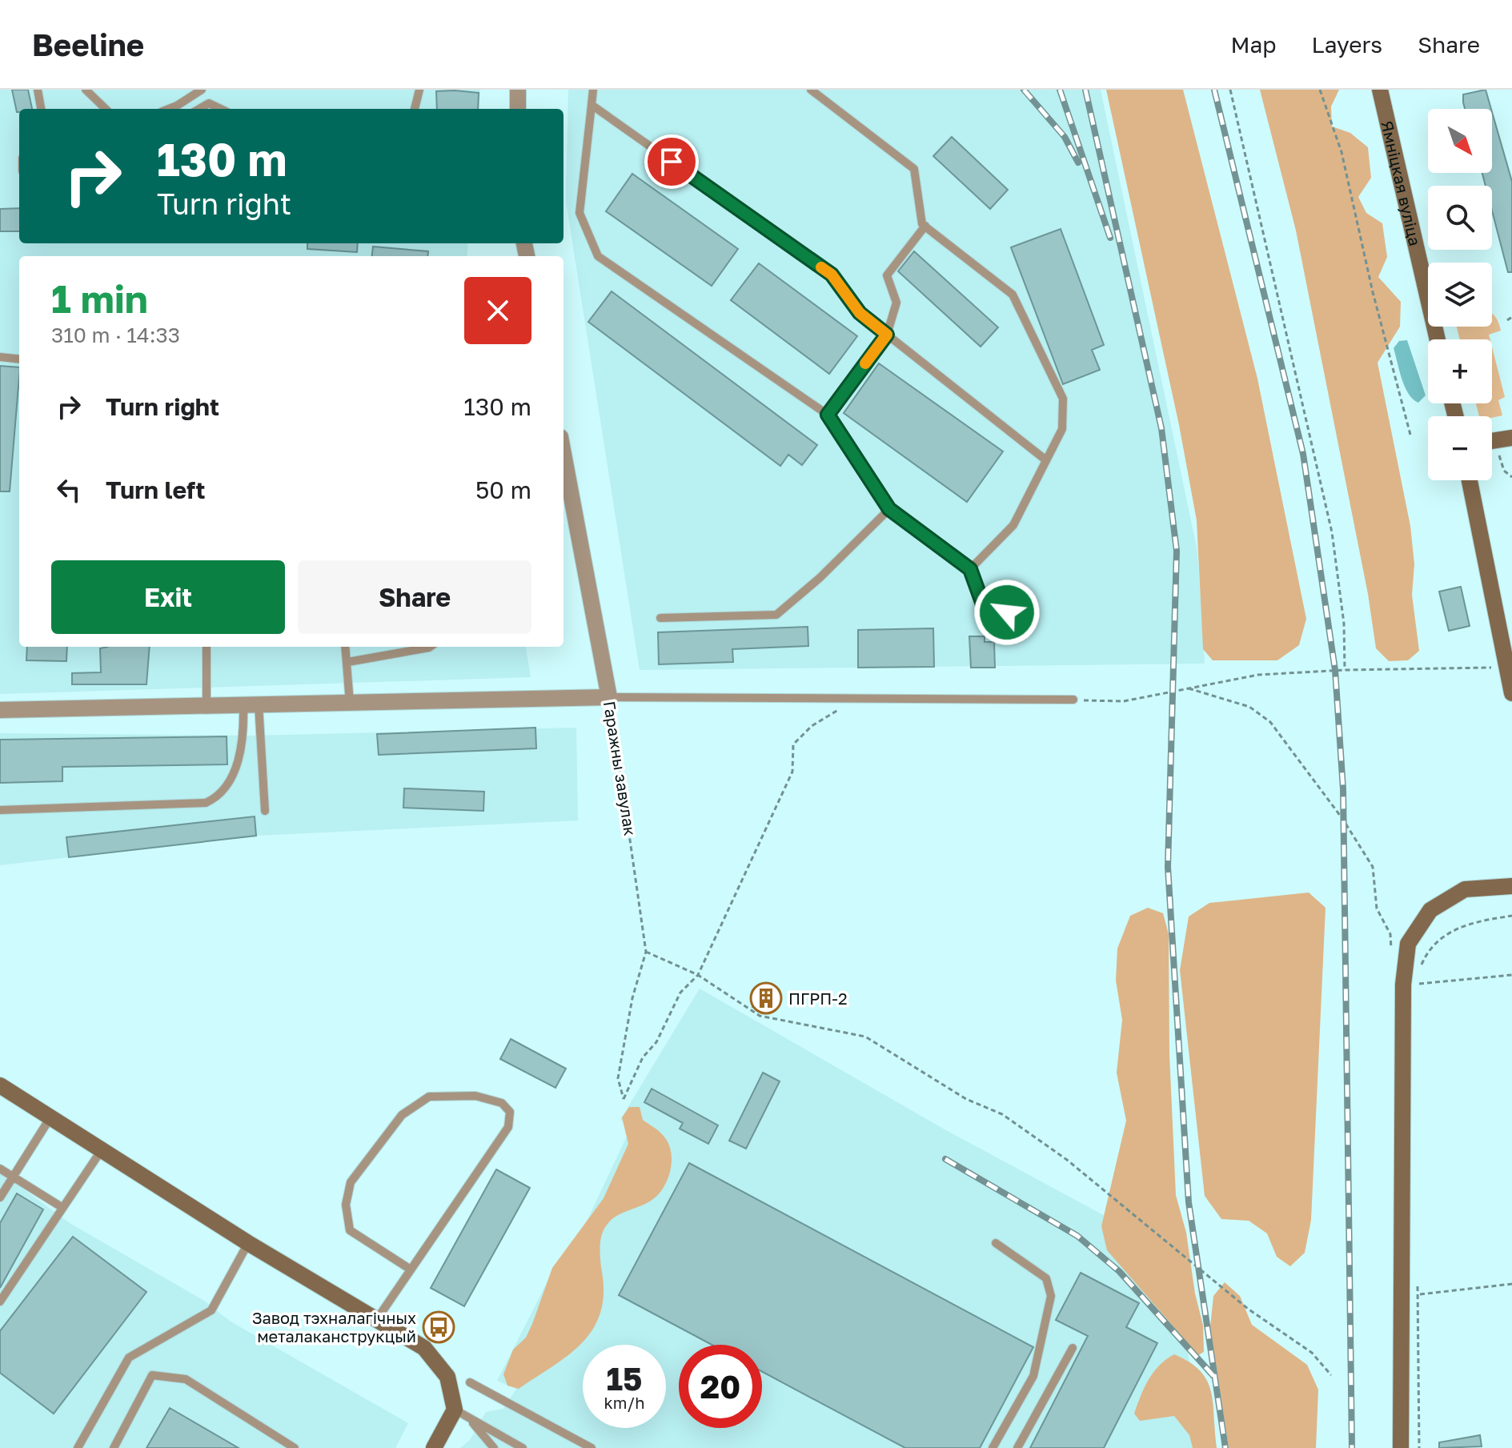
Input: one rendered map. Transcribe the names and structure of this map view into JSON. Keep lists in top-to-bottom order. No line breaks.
{"streets":{"main road":["Ямніцкая вуліца"],"street":["Гаражны завулак"]},"places":{"building":["ПГРП-2"],"bus stop":["Завод тэхналагічных металаканструкцый"]},"north":"bottom right","page":{"header":"Beeline","nav":["Map","Layers","Share"],"map_buttons":["+","−"],"turn":["130 m","Turn right"],"heading":["1 min","310 m · 14:33"],"list":[{"name":"Turn right","value":"130 m"},{"name":"Turn left","value":"50 m"}],"buttons":["Exit","Share"],"speed":"15 km/h","limit":"20"}}
